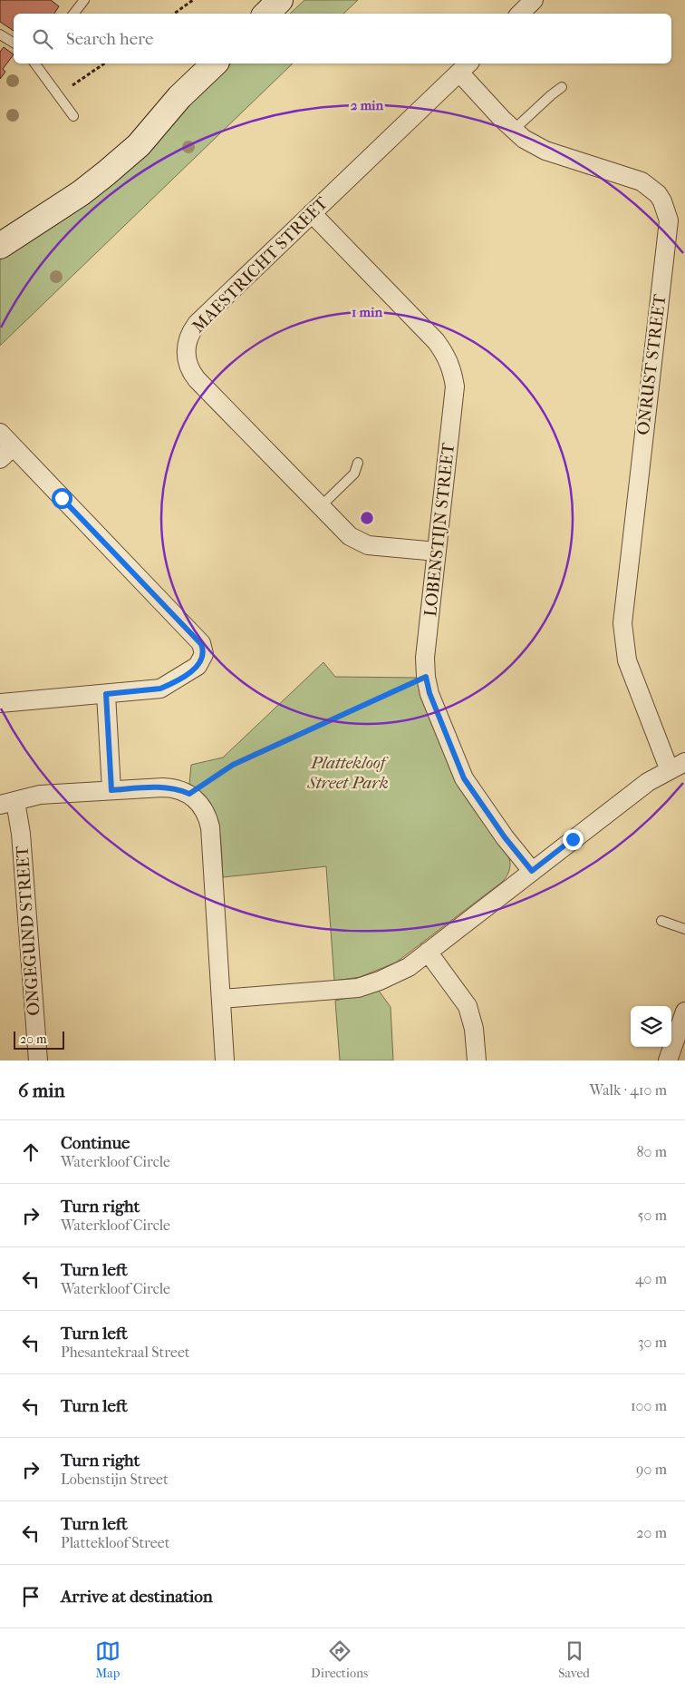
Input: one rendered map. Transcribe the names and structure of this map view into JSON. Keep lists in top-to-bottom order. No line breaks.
{"streets":{"street":["MAESTRICHT STREET","ONRUST STREET","LOBENSTIJN STREET","ONGEGUND STREET"]},"crossings":[["MAESTRICHT STREET","ONRUST STREET"],["MAESTRICHT STREET","LOBENSTIJN STREET"]],"parks":["Plattekloof Street Park"],"scale_bar":"20 m","page":{"search":"Search here","scale":"20 m","heading":["6 min","Walk · 410 m"],"list":[["Continue","Waterkloof Circle","80 m"],["Turn right","Waterkloof Circle","50 m"],["Turn left","Waterkloof Circle","40 m"],["Turn left","Phesantekraal Street","30 m"],["Turn left","100 m"],["Turn right","Lobenstijn Street","90 m"],["Turn left","Plattekloof Street","20 m"],"Arrive at destination"],"nav":["Map","Directions","Saved"]},"rings":["2 min","1 min"]}
